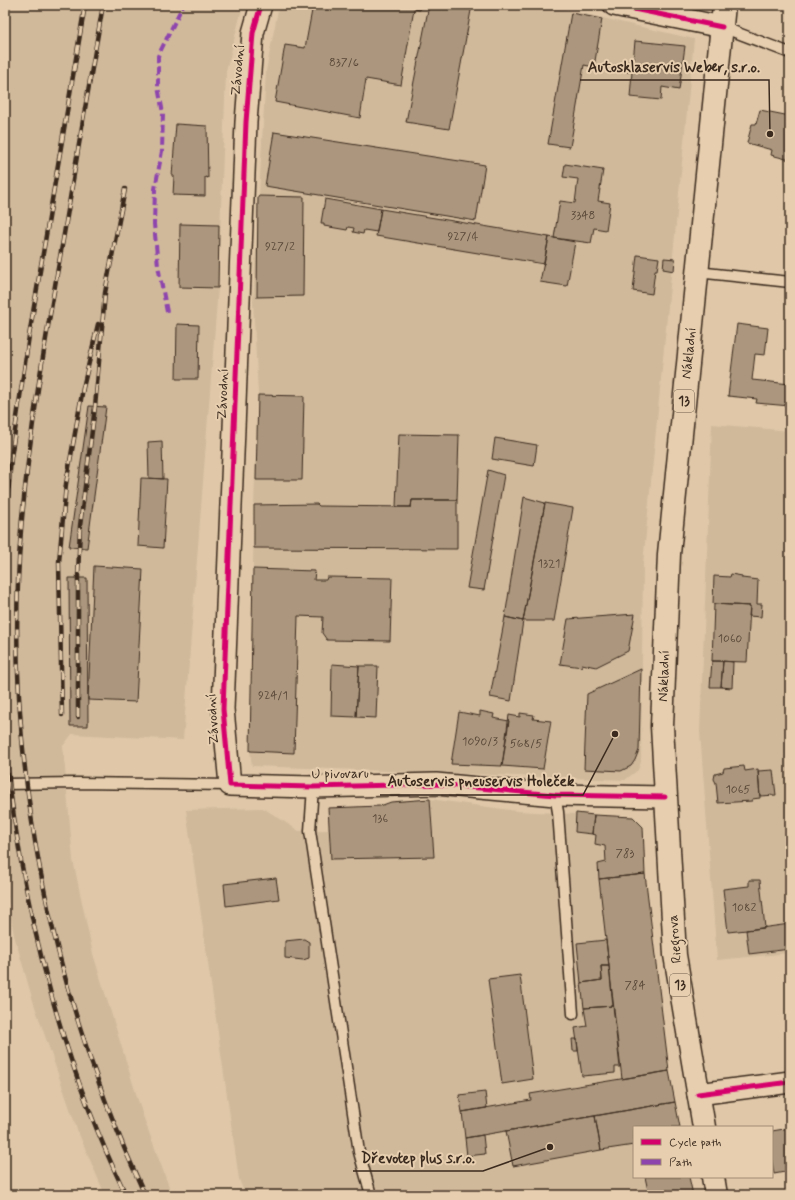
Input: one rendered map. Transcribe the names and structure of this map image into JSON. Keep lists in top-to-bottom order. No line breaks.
{"streets":{"main road":["Nákladní","13","Riegrova"],"street":["Závodní","U pivovaru"]},"crossings":[["Závodní","U pivovaru"],["Nákladní","U pivovaru"],["Nákladní","Riegrova"],["U pivovaru","Riegrova"]],"places":["Autosklaservis Weber, s.r.o.","Autoservis pneuservis Holeček","Dřevotep plus s.r.o."],"house_numbers":["837/6","3348","927/4","927/2","1321","1060","924/1","1090/3","568/5","1065","136","783","1082","784"],"legend":["Cycle path","Path"]}
